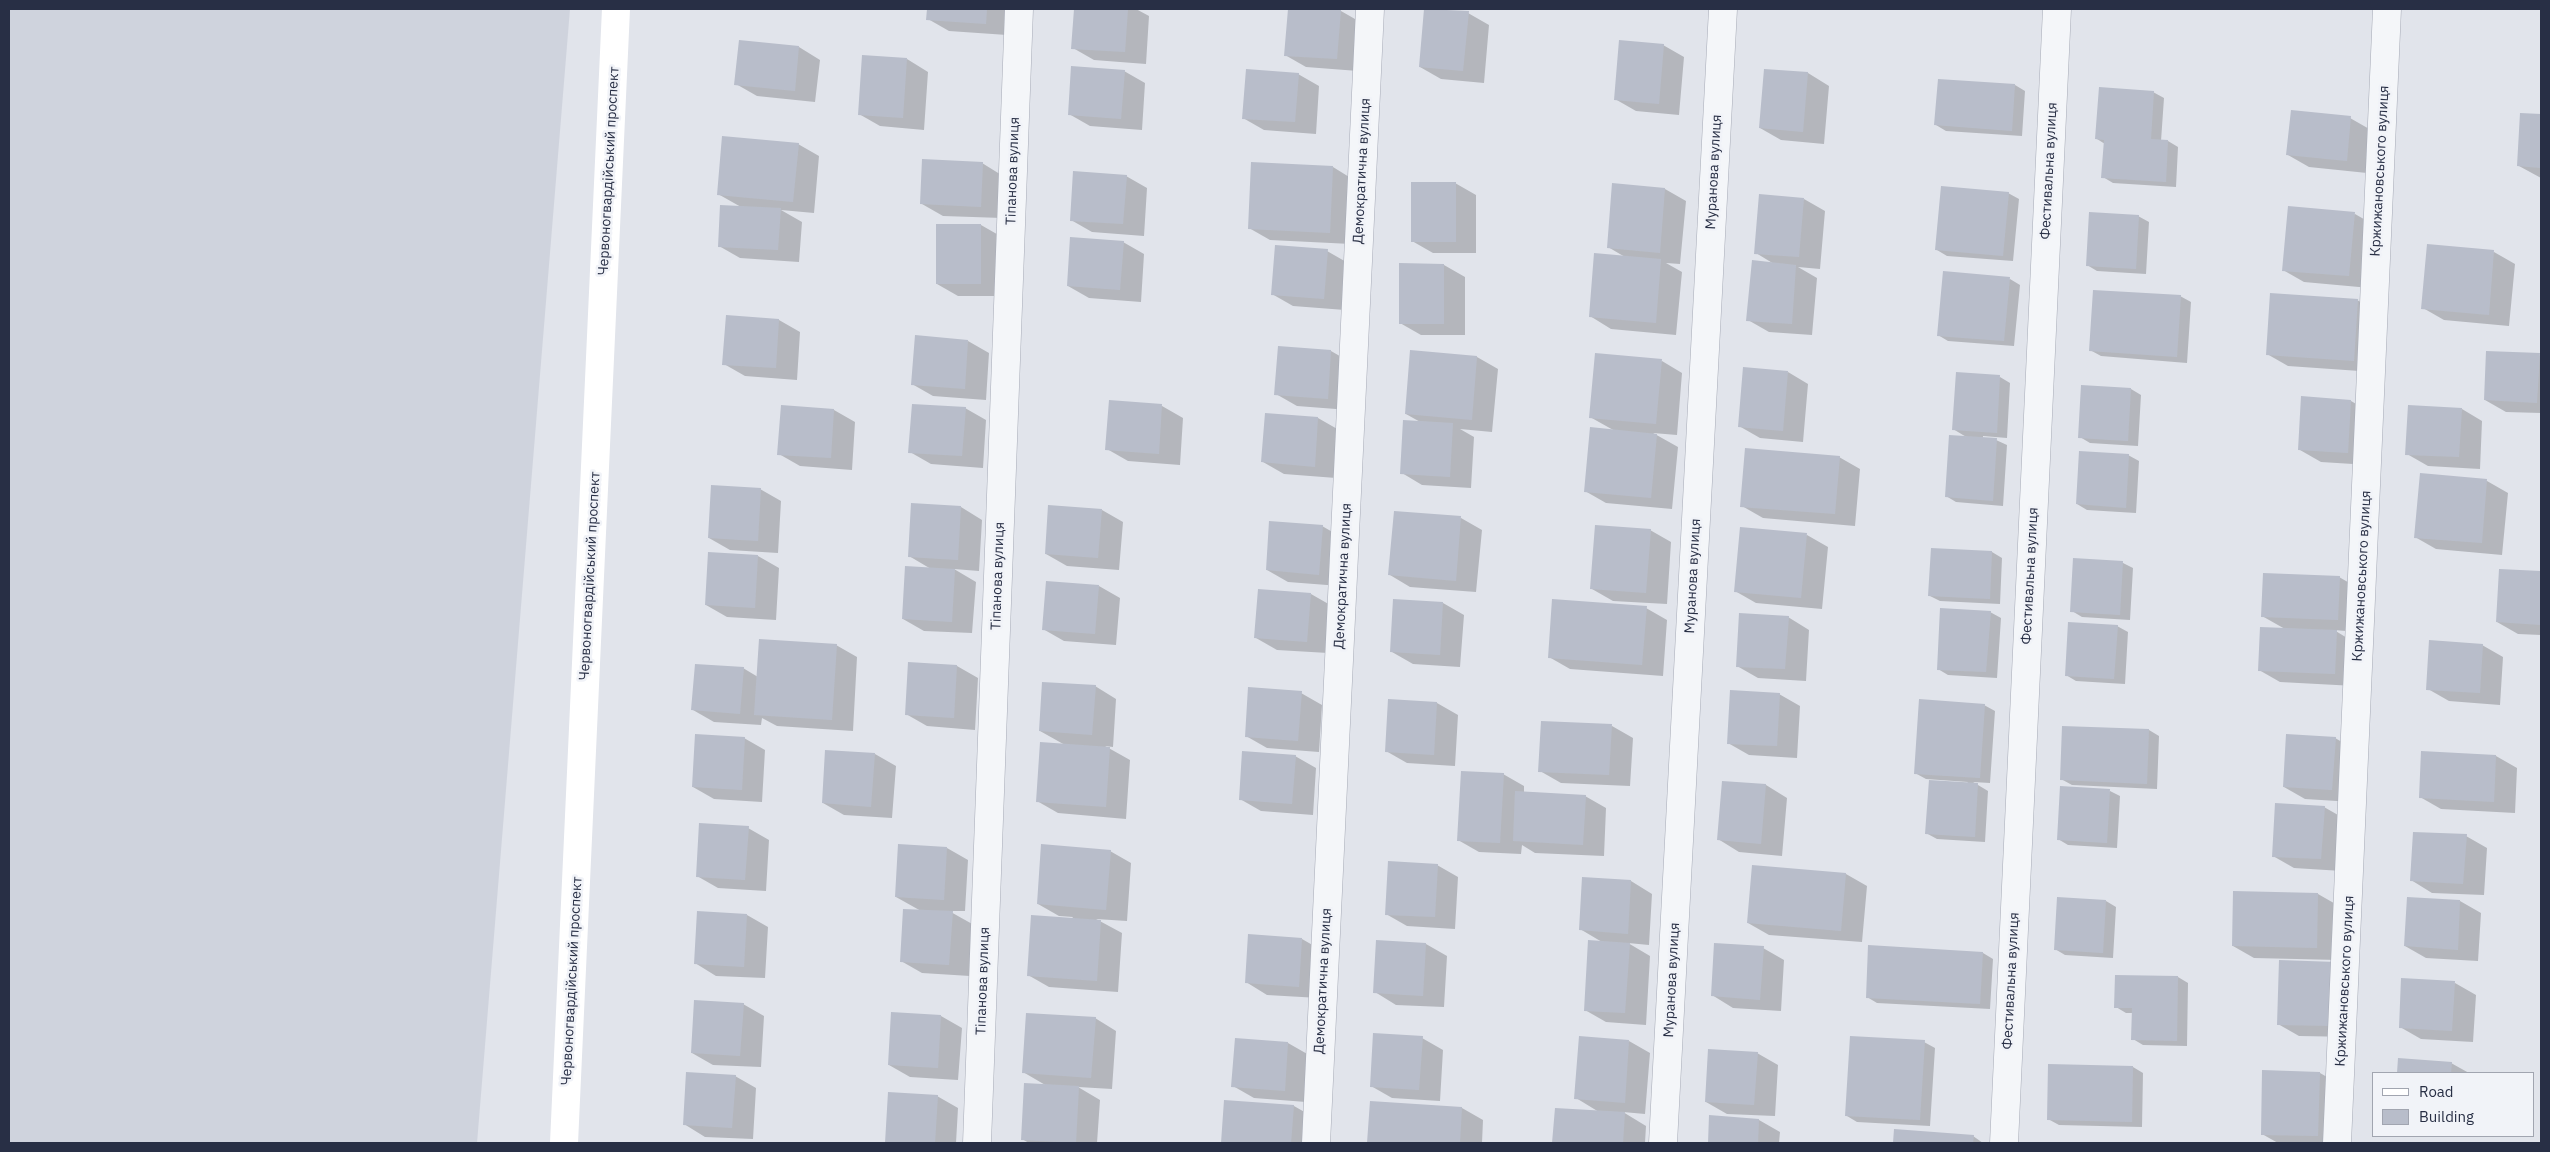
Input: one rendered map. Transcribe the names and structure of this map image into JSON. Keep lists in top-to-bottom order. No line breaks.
{"streets":{"main road":["Червоногвардійський проспект"],"street":["Тіпанова вулиця","Демократична вулиця","Фестивальна вулиця","Кржижановського вулиця","Муранова вулиця"]},"legend":["Road","Building"]}
